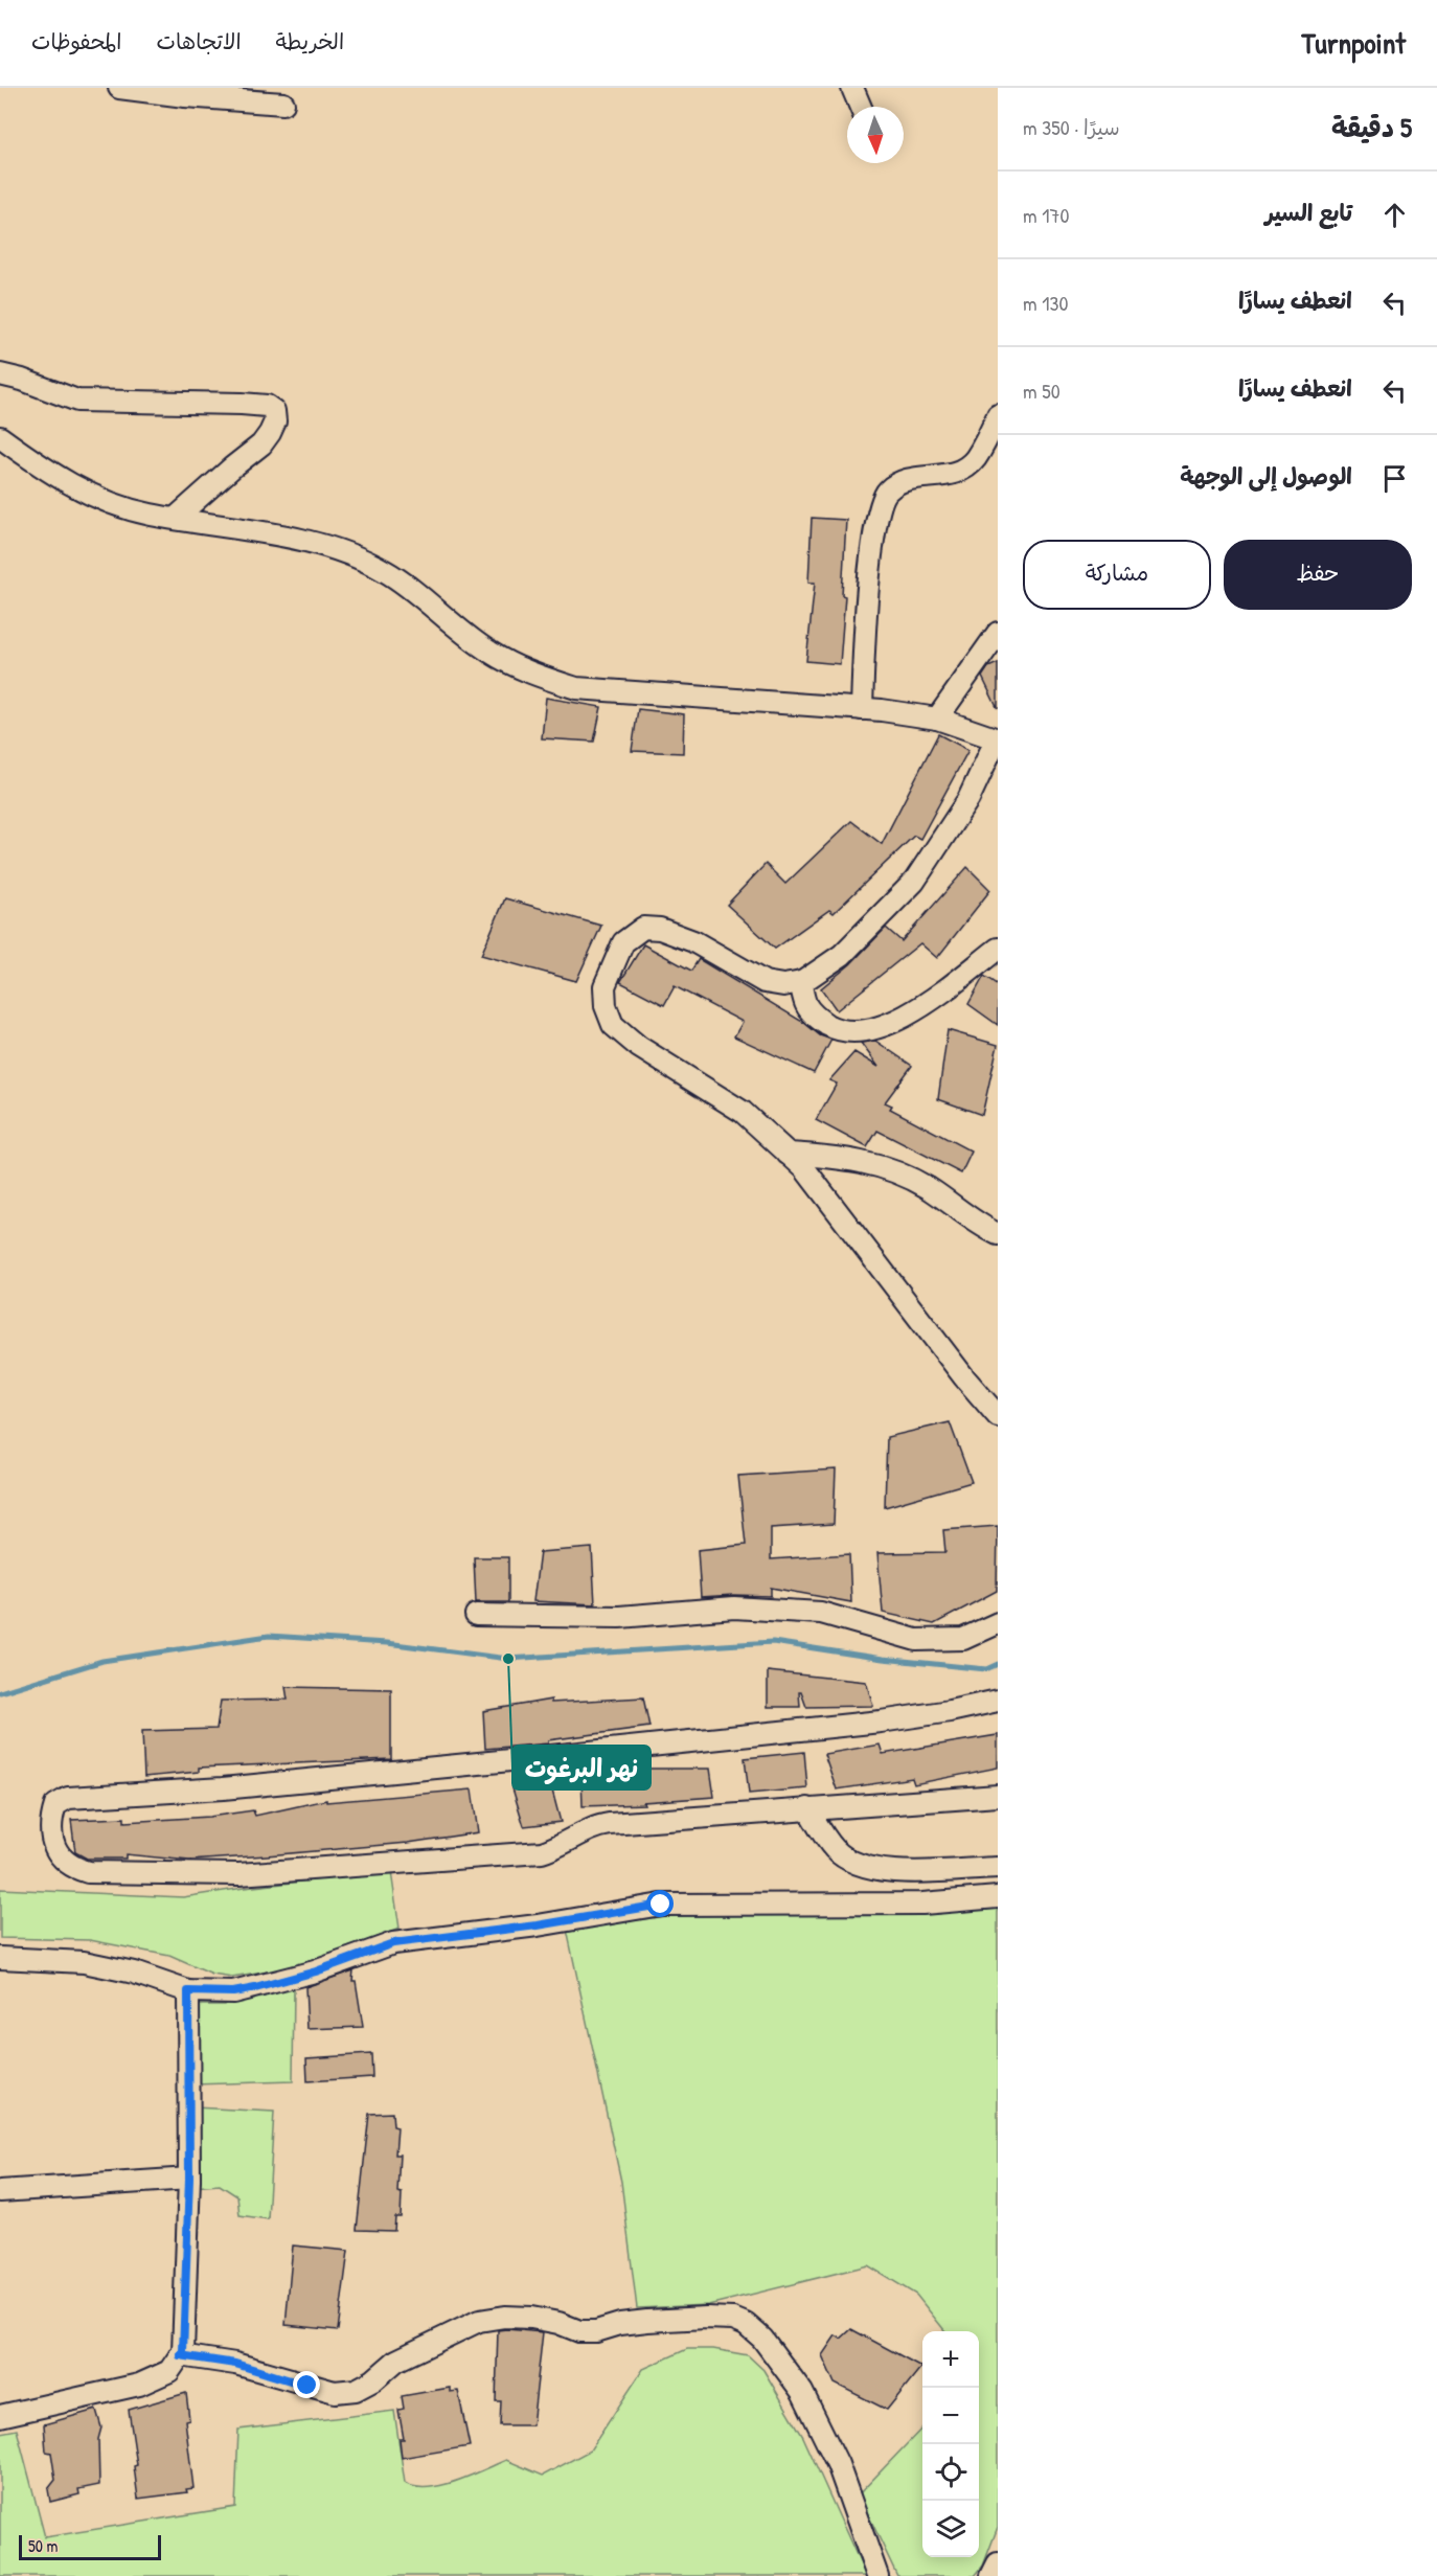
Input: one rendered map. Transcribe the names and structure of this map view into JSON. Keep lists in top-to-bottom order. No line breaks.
{"places":["نهر البرغوت"],"scale_bar":"50 m","north":"bottom","page":{"header":"Turnpoint","nav":["الخريطة","الاتجاهات","المحفوظات"],"heading":["5 دقيقة","سيرًا · 350 m"],"list":[["تابع السير","170 m"],["انعطف يسارًا","130 m"],["انعطف يسارًا","50 m"],"الوصول إلى الوجهة"],"buttons":["حفظ","مشاركة"],"map_buttons":["+","−"],"scale":"50 m"}}
